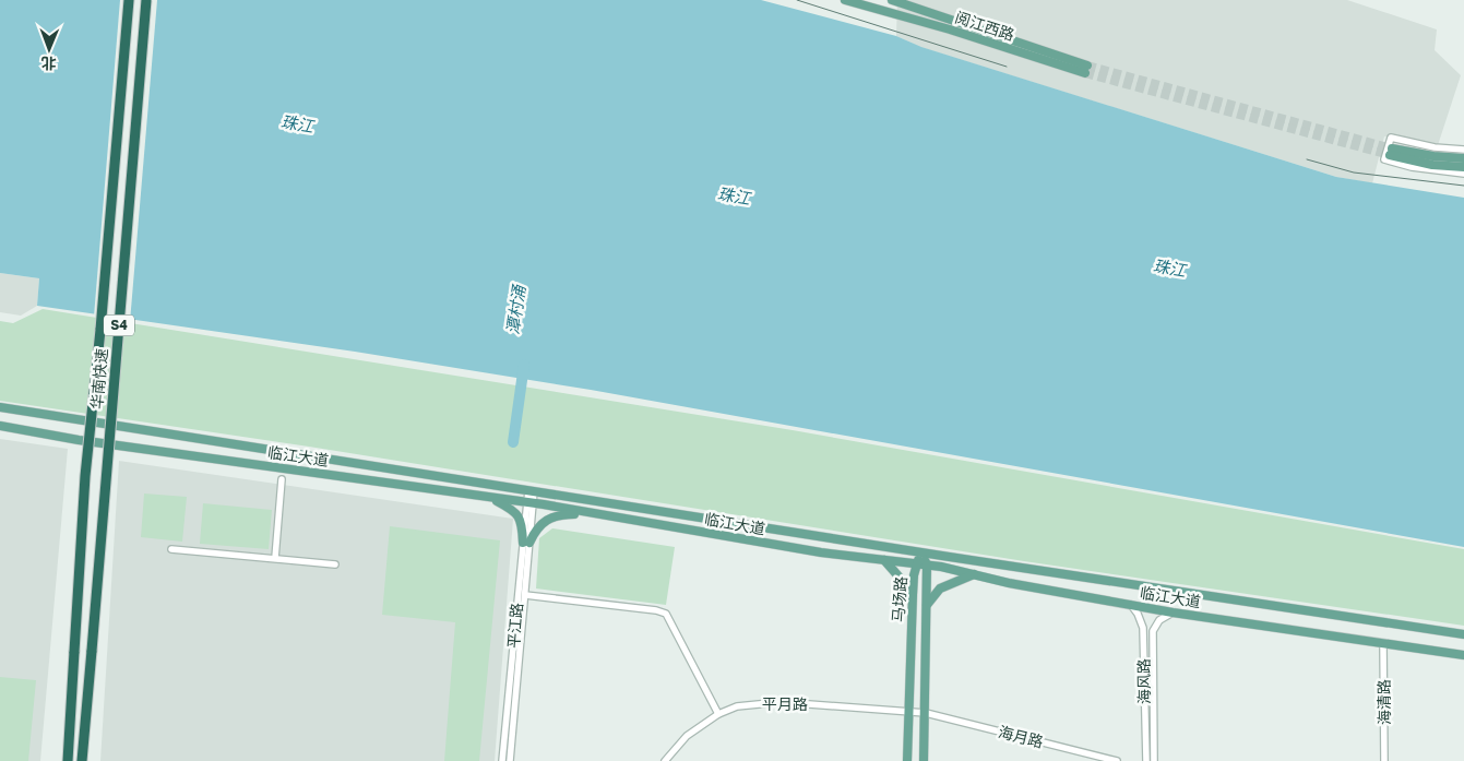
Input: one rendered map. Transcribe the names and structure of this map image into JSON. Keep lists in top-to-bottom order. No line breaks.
{"streets":{"highway":["S4","华南快速"],"main road":["阅江西路","临江大道","马场路"],"street":["平江路","海风路","海清路","平月路","海月路"]},"crossings":[["临江大道","马场路"],["临江大道","平江路"],["临江大道","海风路"],["临江大道","海清路"],["马场路","平月路"],["马场路","海月路"],["平月路","海月路"]],"water":["珠江","潭村涌"],"north":"bottom"}
